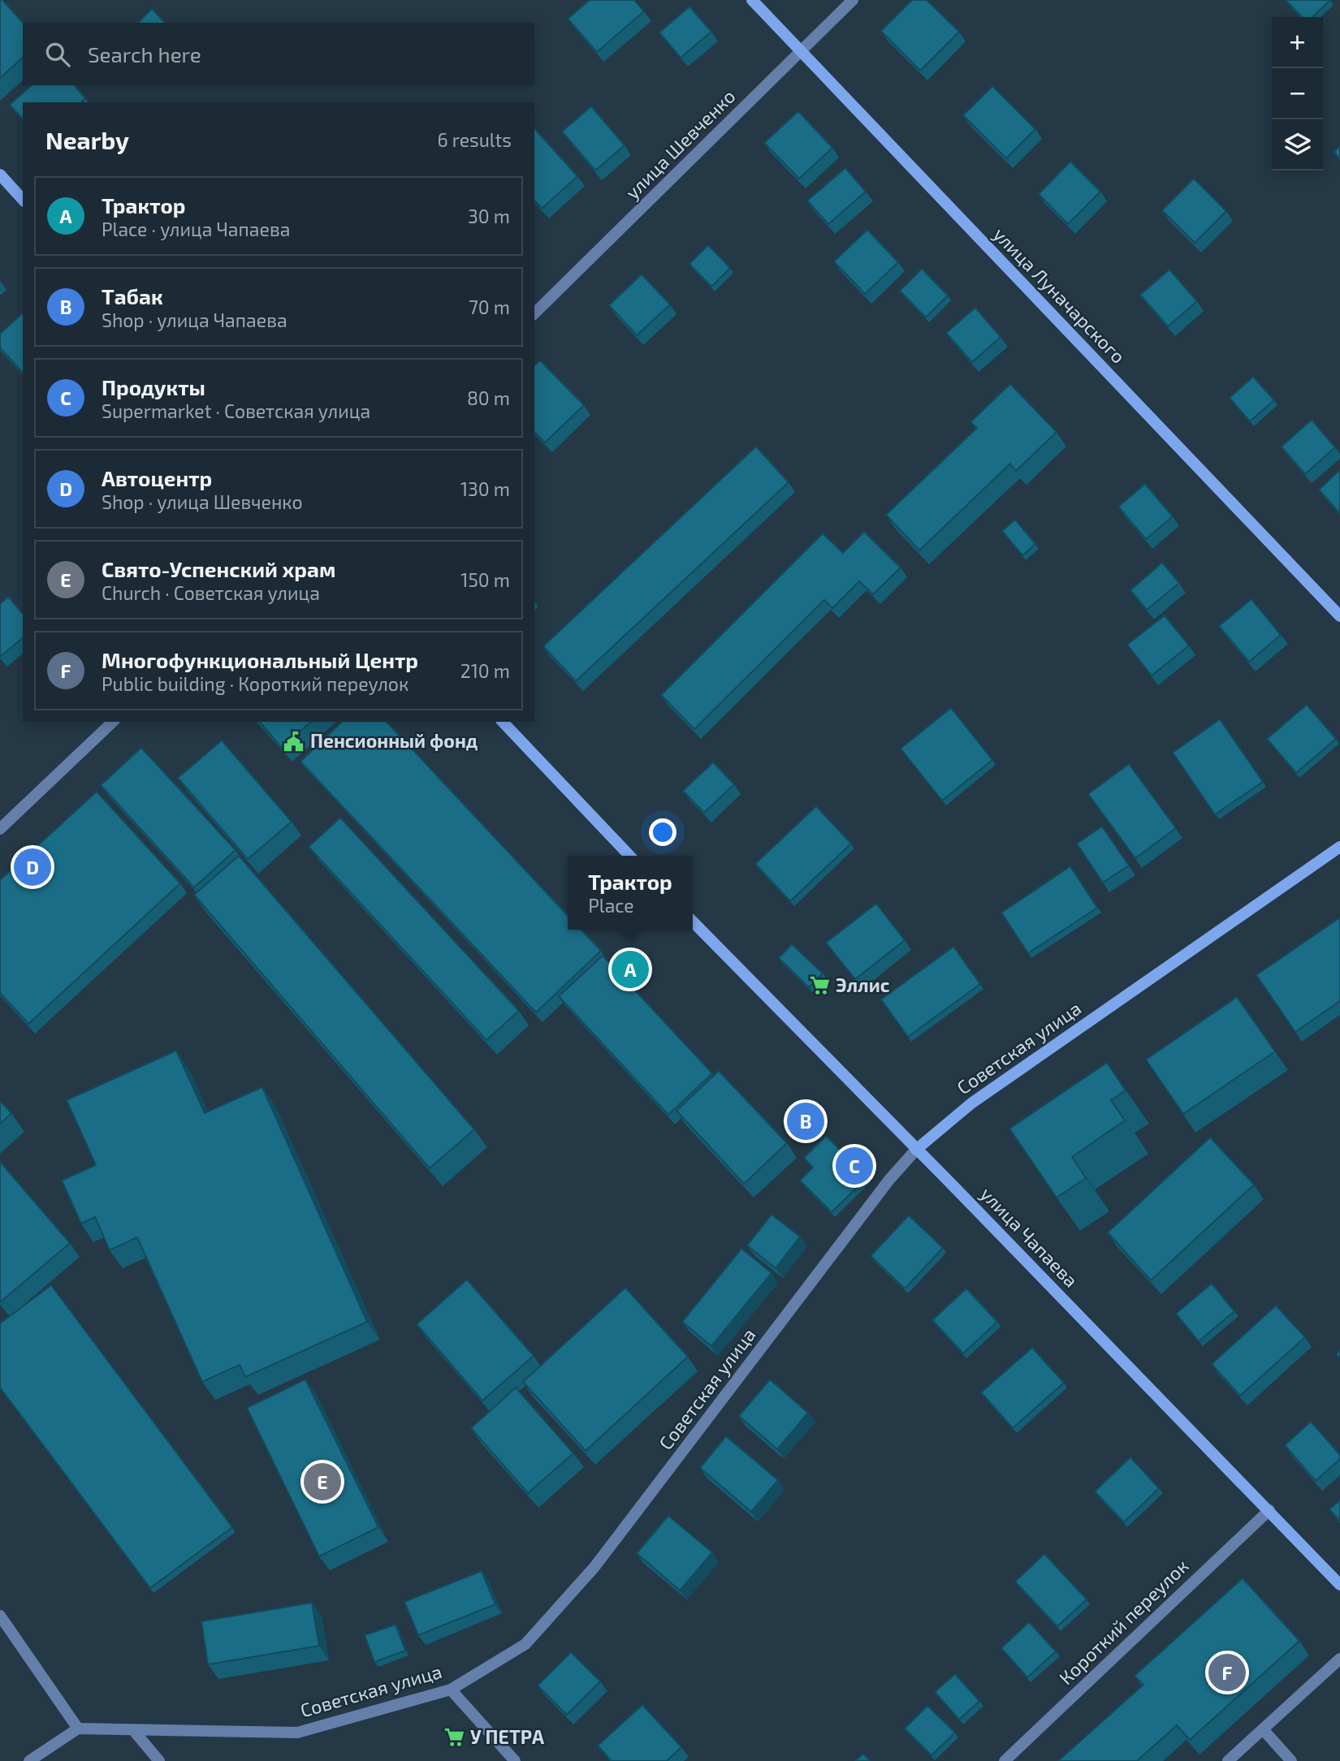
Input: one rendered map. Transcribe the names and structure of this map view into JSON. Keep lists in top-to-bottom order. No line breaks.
{"streets":{"main road":["улица Луначарского","Советская улица","улица Чапаева"],"street":["улица Шевченко","Короткий переулок"]},"crossings":[["улица Шевченко","улица Луначарского"],["Советская улица","улица Чапаева"],["улица Чапаева","Короткий переулок"]],"places":{"public building":["Пенсионный фонд"],"supermarket":["Эллис","У ПЕТРА"]},"page":{"map_buttons":["+","−"],"search":"Search here","heading":["Nearby","6 results"],"list":[{"mark":"A","name":"Трактор","note":"Place · улица Чапаева","value":"30 m"},{"mark":"B","name":"Табак","note":"Shop · улица Чапаева","value":"70 m"},{"mark":"C","name":"Продукты","note":"Supermarket · Советская улица","value":"80 m"},{"mark":"D","name":"Автоцентр","note":"Shop · улица Шевченко","value":"130 m"},{"mark":"E","name":"Свято-Успенский храм","note":"Church · Советская улица","value":"150 m"},{"mark":"F","name":"Многофункциональный Центр","note":"Public building · Короткий переулок","value":"210 m"}],"pins":["D","A","B","C","E","F"],"popup":["Трактор","Place"]}}
